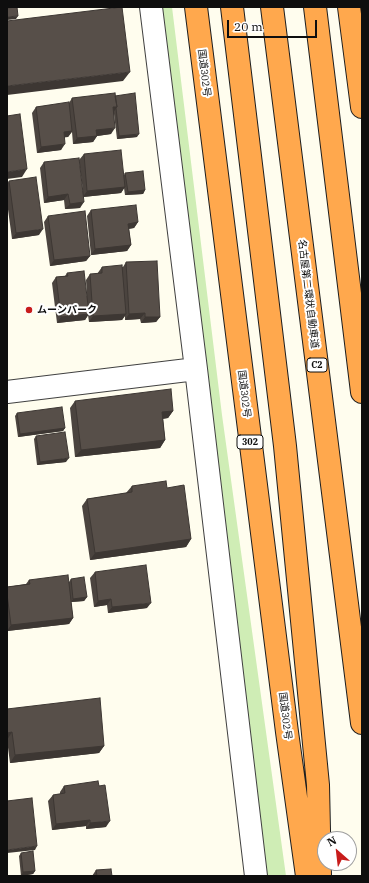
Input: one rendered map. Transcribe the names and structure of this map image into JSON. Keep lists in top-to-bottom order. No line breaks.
{"streets":{"highway":["国道302号","名古屋第二環状自動車道","C2","302"]},"places":["ムーンパーク"],"scale_bar":"20 m","north":"top left"}
